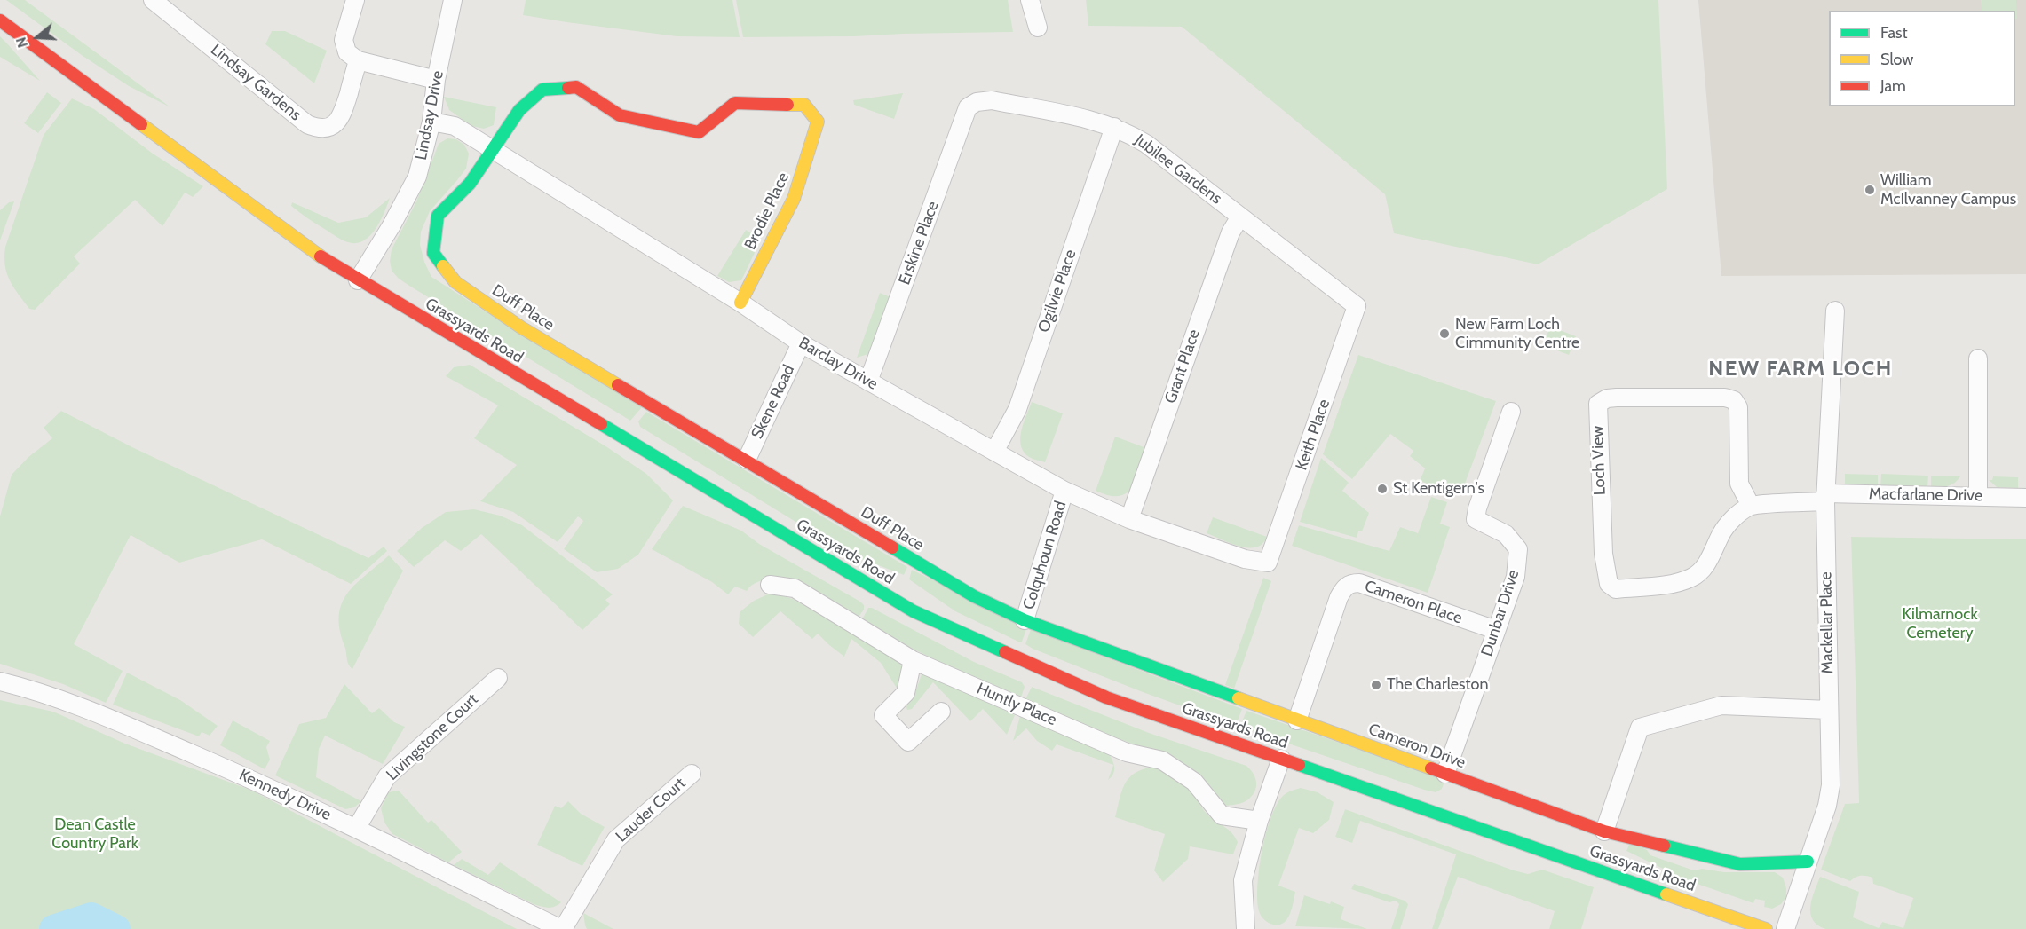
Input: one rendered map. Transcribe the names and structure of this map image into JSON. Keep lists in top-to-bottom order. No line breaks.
{"streets":{"street":["Lindsay Gardens","Lindsay Drive","Jubilee Gardens","Brodie Place","Erskine Place","Ogilvie Place","Duff Place","Grassyards Road","Barclay Drive","Grant Place","Skene Road","Keith Place","Loch View","Macfarlane Drive","Colquhoun Road","Cameron Place","Dunbar Drive","Mackellar Place","Huntly Place","Livingstone Court","Cameron Drive","Kennedy Drive","Lauder Court"]},"crossings":[["Lindsay Drive","Grassyards Road"],["Lindsay Drive","Barclay Drive"],["Jubilee Gardens","Erskine Place"],["Jubilee Gardens","Ogilvie Place"],["Jubilee Gardens","Grant Place"],["Jubilee Gardens","Keith Place"],["Brodie Place","Duff Place"],["Brodie Place","Barclay Drive"],["Erskine Place","Barclay Drive"],["Ogilvie Place","Barclay Drive"],["Duff Place","Barclay Drive"],["Duff Place","Skene Road"],["Duff Place","Colquhoun Road"],["Duff Place","Cameron Drive"],["Barclay Drive","Grant Place"],["Barclay Drive","Skene Road"],["Barclay Drive","Keith Place"],["Barclay Drive","Colquhoun Road"],["Macfarlane Drive","Mackellar Place"],["Colquhoun Road","Cameron Drive"],["Cameron Place","Dunbar Drive"],["Cameron Place","Cameron Drive"],["Dunbar Drive","Cameron Drive"],["Mackellar Place","Cameron Drive"],["Livingstone Court","Kennedy Drive"],["Kennedy Drive","Lauder Court"]],"districts":["NEW FARM LOCH"],"parks":["Kilmarnock Cemetery","Dean Castle Country Park"],"places":["William McIlvanney Campus","New Farm Loch Cimmunity Centre","St Kentigern's","The Charleston"],"legend":["Fast","Slow","Jam"],"north":"left"}
